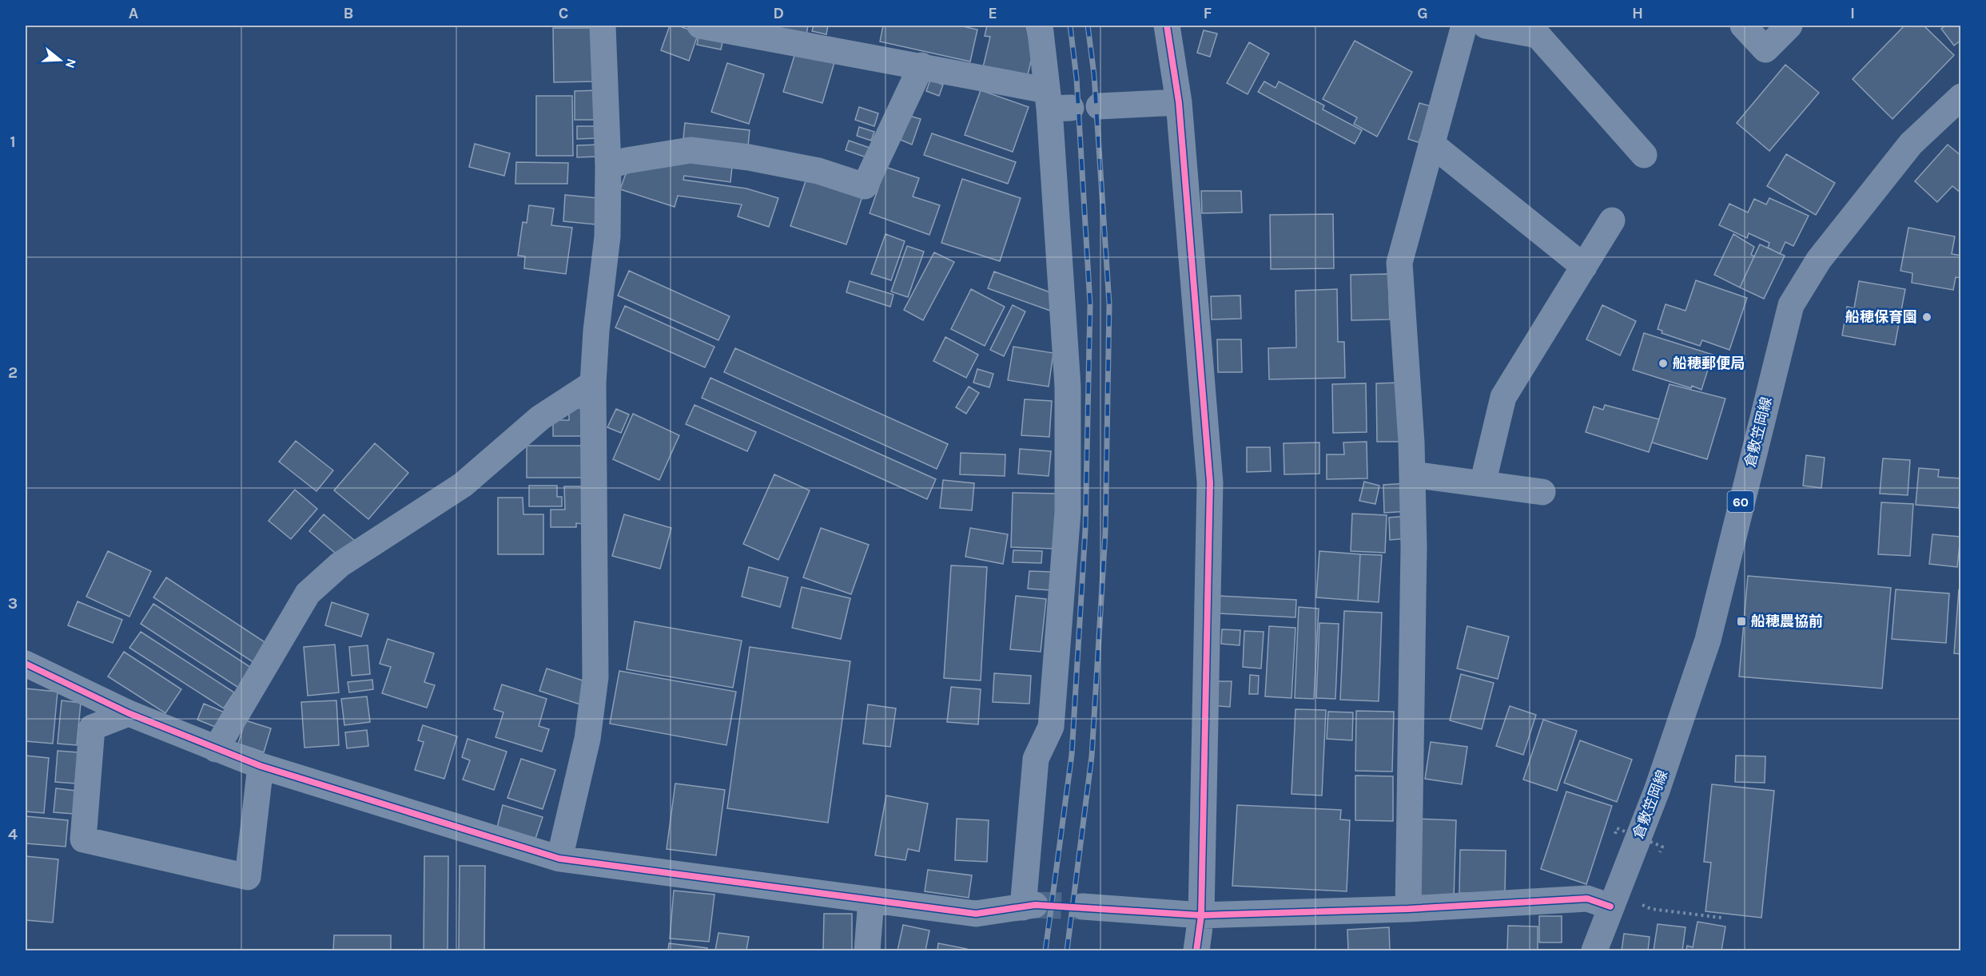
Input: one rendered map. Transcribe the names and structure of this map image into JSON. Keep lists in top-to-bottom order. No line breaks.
{"streets":{"main road":["倉敷笠岡線","60"]},"places":{"other":["船穂保育園","船穂郵便局"],"transit":["船穂農協前"]},"north":"right","grid":{"columns":["A","B","C","D","E","F","G","H","I"],"rows":["1","2","3","4"]}}
